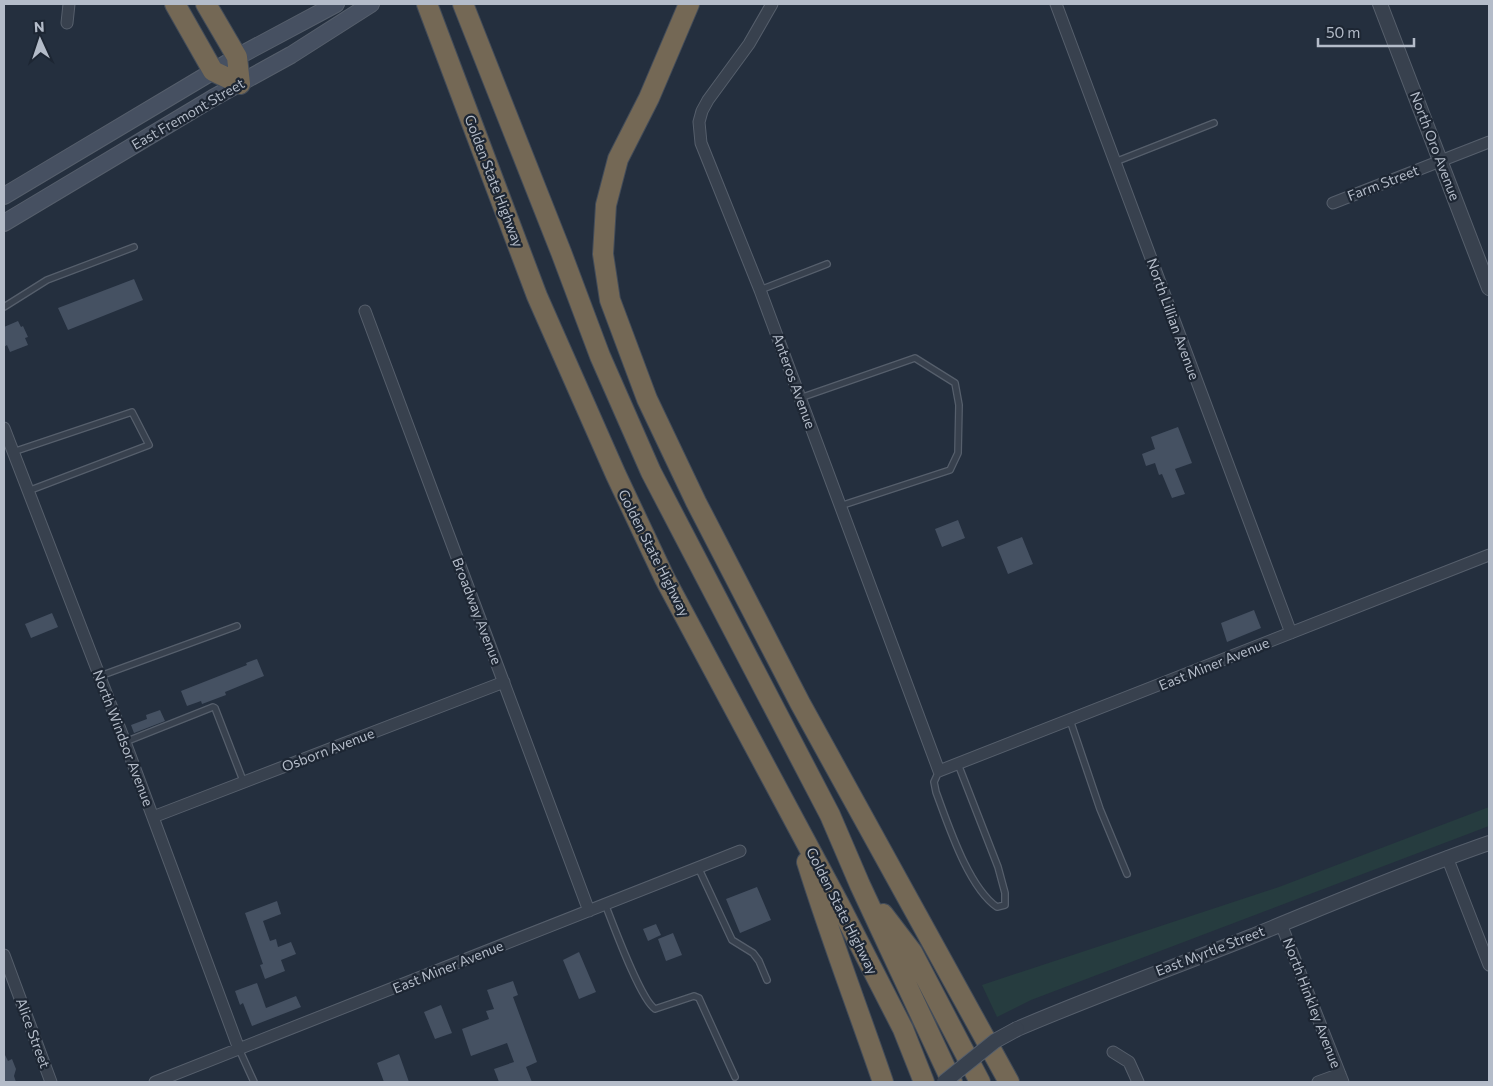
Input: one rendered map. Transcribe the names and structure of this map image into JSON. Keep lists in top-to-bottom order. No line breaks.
{"streets":{"highway":["Golden State Highway"],"main road":["East Fremont Street"],"street":["North Oro Avenue","Farm Street","North Lillian Avenue","Anteros Avenue","Broadway Avenue","East Miner Avenue","North Windsor Avenue","Osborn Avenue","East Myrtle Street","North Hinkley Avenue","Alice Street"]},"crossings":[["North Oro Avenue","Farm Street"],["North Lillian Avenue","East Miner Avenue"],["Anteros Avenue","East Miner Avenue"],["Broadway Avenue","East Miner Avenue"],["Broadway Avenue","Osborn Avenue"],["East Miner Avenue","North Windsor Avenue"],["North Windsor Avenue","Osborn Avenue"],["East Myrtle Street","North Hinkley Avenue"]],"scale_bar":"50 m","north":"top"}
